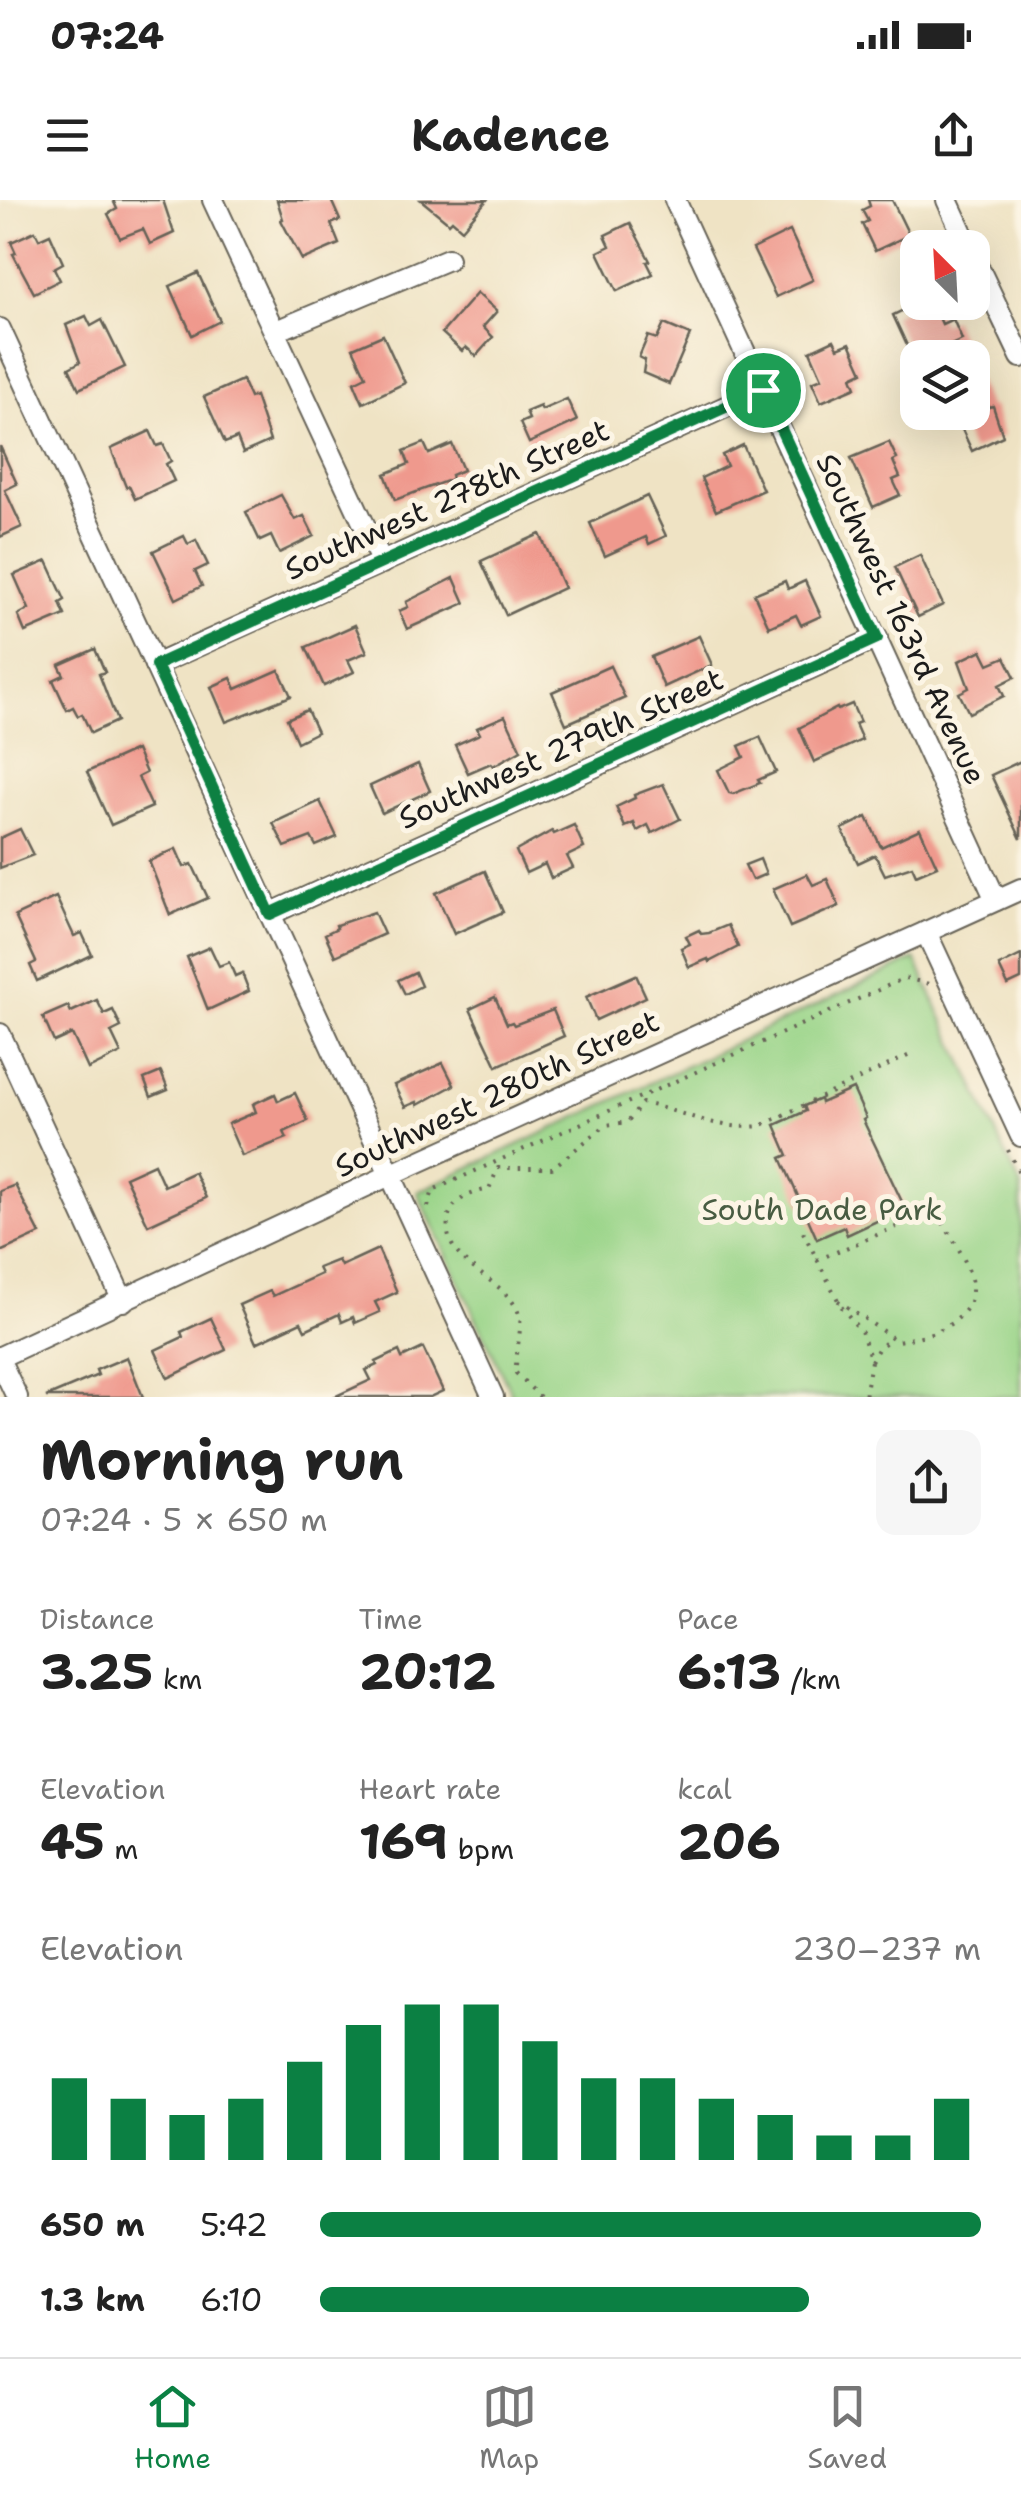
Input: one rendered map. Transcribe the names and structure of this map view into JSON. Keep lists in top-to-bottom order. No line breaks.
{"streets":{"street":["Southwest 278th Street","Southwest 163rd Avenue","Southwest 279th Street","Southwest 280th Street"]},"crossings":[["Southwest 278th Street","Southwest 163rd Avenue"],["Southwest 163rd Avenue","Southwest 279th Street"],["Southwest 163rd Avenue","Southwest 280th Street"]],"parks":["South Dade Park"],"north":"top left","page":{"status":"07:24","header":"Kadence","heading":["Morning run","07:24 · 5 × 650 m"],"stats":[["Distance","3.25 km"],["Time","20:12"],["Pace","6:13 /km"],["Elevation","45 m"],["Heart rate","169 bpm"],["kcal","206"]],"chart":["Elevation","230–237 m"],"list":[{"name":"650 m","note":"5:42"},{"name":"1.3 km","note":"6:10"}],"tabs":["Home","Map","Saved"]}}
